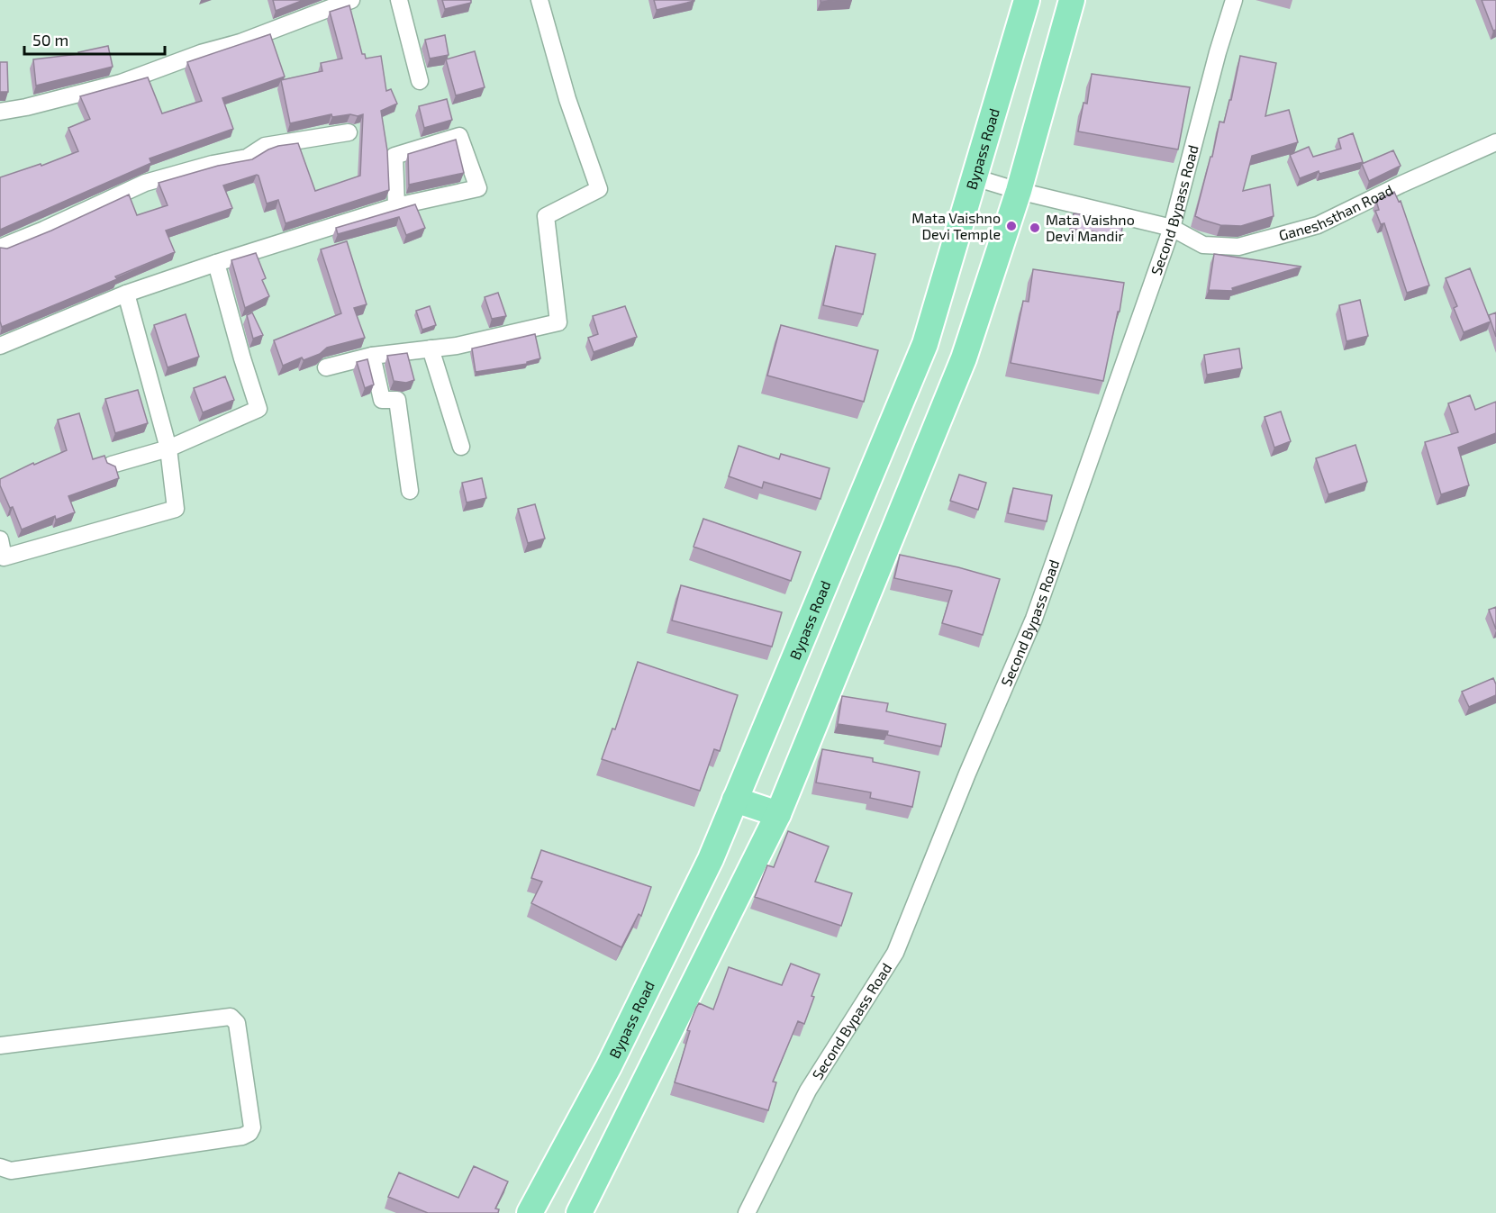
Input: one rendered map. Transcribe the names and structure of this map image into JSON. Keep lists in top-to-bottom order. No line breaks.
{"streets":{"main road":["Bypass Road"],"street":["Second Bypass Road","Ganeshsthan Road"]},"crossings":[["Bypass Road","Ganeshsthan Road"],["Second Bypass Road","Ganeshsthan Road"]],"places":["Mata Vaishno Devi Temple","Mata Vaishno Devi Mandir"],"scale_bar":"50 m"}
